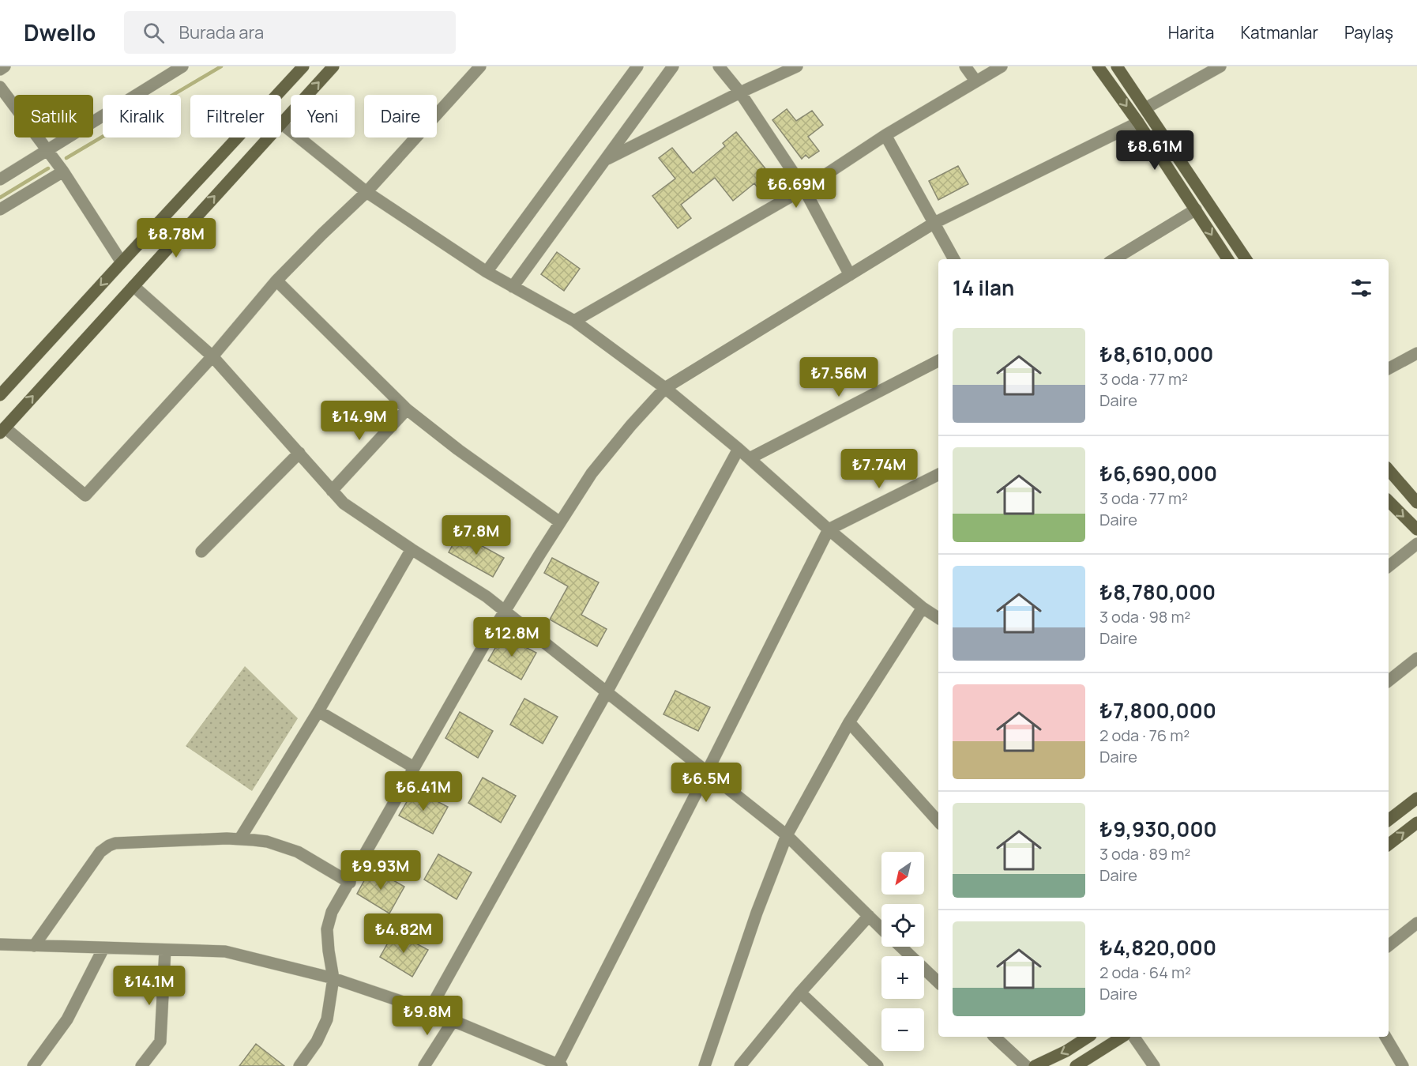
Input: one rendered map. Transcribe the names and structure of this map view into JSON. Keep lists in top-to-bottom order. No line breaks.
{"north":"bottom left","page":{"header":"Dwello","search":"Burada ara","nav":["Harita","Katmanlar","Paylaş"],"chip":["Satılık","Kiralık","Filtreler","Yeni","Daire"],"price":["₺8.61M","₺6.69M","₺8.78M","₺7.56M","₺14.9M","₺7.74M","₺7.8M","₺12.8M","₺6.5M","₺6.41M","₺9.93M","₺4.82M","₺14.1M","₺9.8M"],"heading":"14 ilan","list":[{"name":"₺8,610,000","note":"3 oda · 77 m² · Daire"},{"name":"₺6,690,000","note":"3 oda · 77 m² · Daire"},{"name":"₺8,780,000","note":"3 oda · 98 m² · Daire"},{"name":"₺7,800,000","note":"2 oda · 76 m² · Daire"},{"name":"₺9,930,000","note":"3 oda · 89 m² · Daire"},{"name":"₺4,820,000","note":"2 oda · 64 m² · Daire"}],"map_buttons":["+","−"]}}
